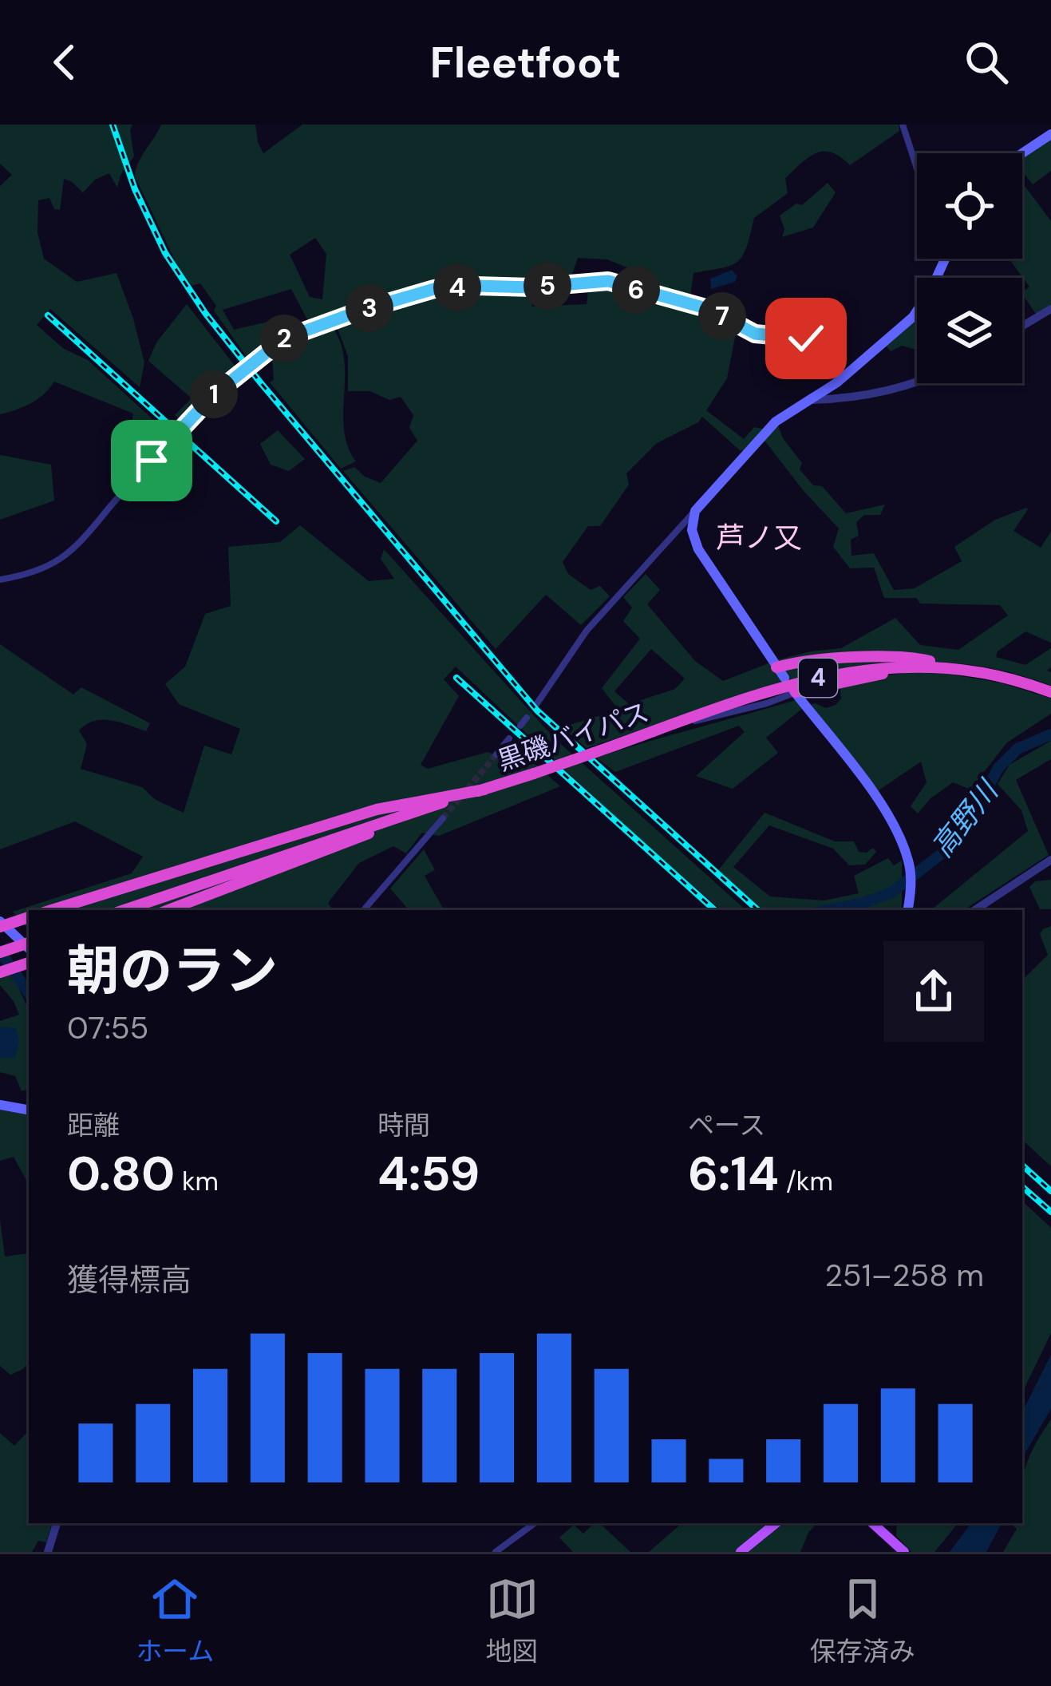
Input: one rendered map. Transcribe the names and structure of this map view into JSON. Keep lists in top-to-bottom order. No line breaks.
{"streets":{"highway":["4","黒磯バイパス"]},"crossings":[["4","黒磯バイパス"]],"districts":["芦ノ又"],"water":["高野川"],"page":{"header":"Fleetfoot","pins":["5","4","6","3","7","2","1"],"heading":["朝のラン","07:55"],"stats":[["距離","0.80 km"],["時間","4:59"],["ペース","6:14 /km"]],"chart":["獲得標高","251–258 m"],"tabs":["ホーム","地図","保存済み"]}}
